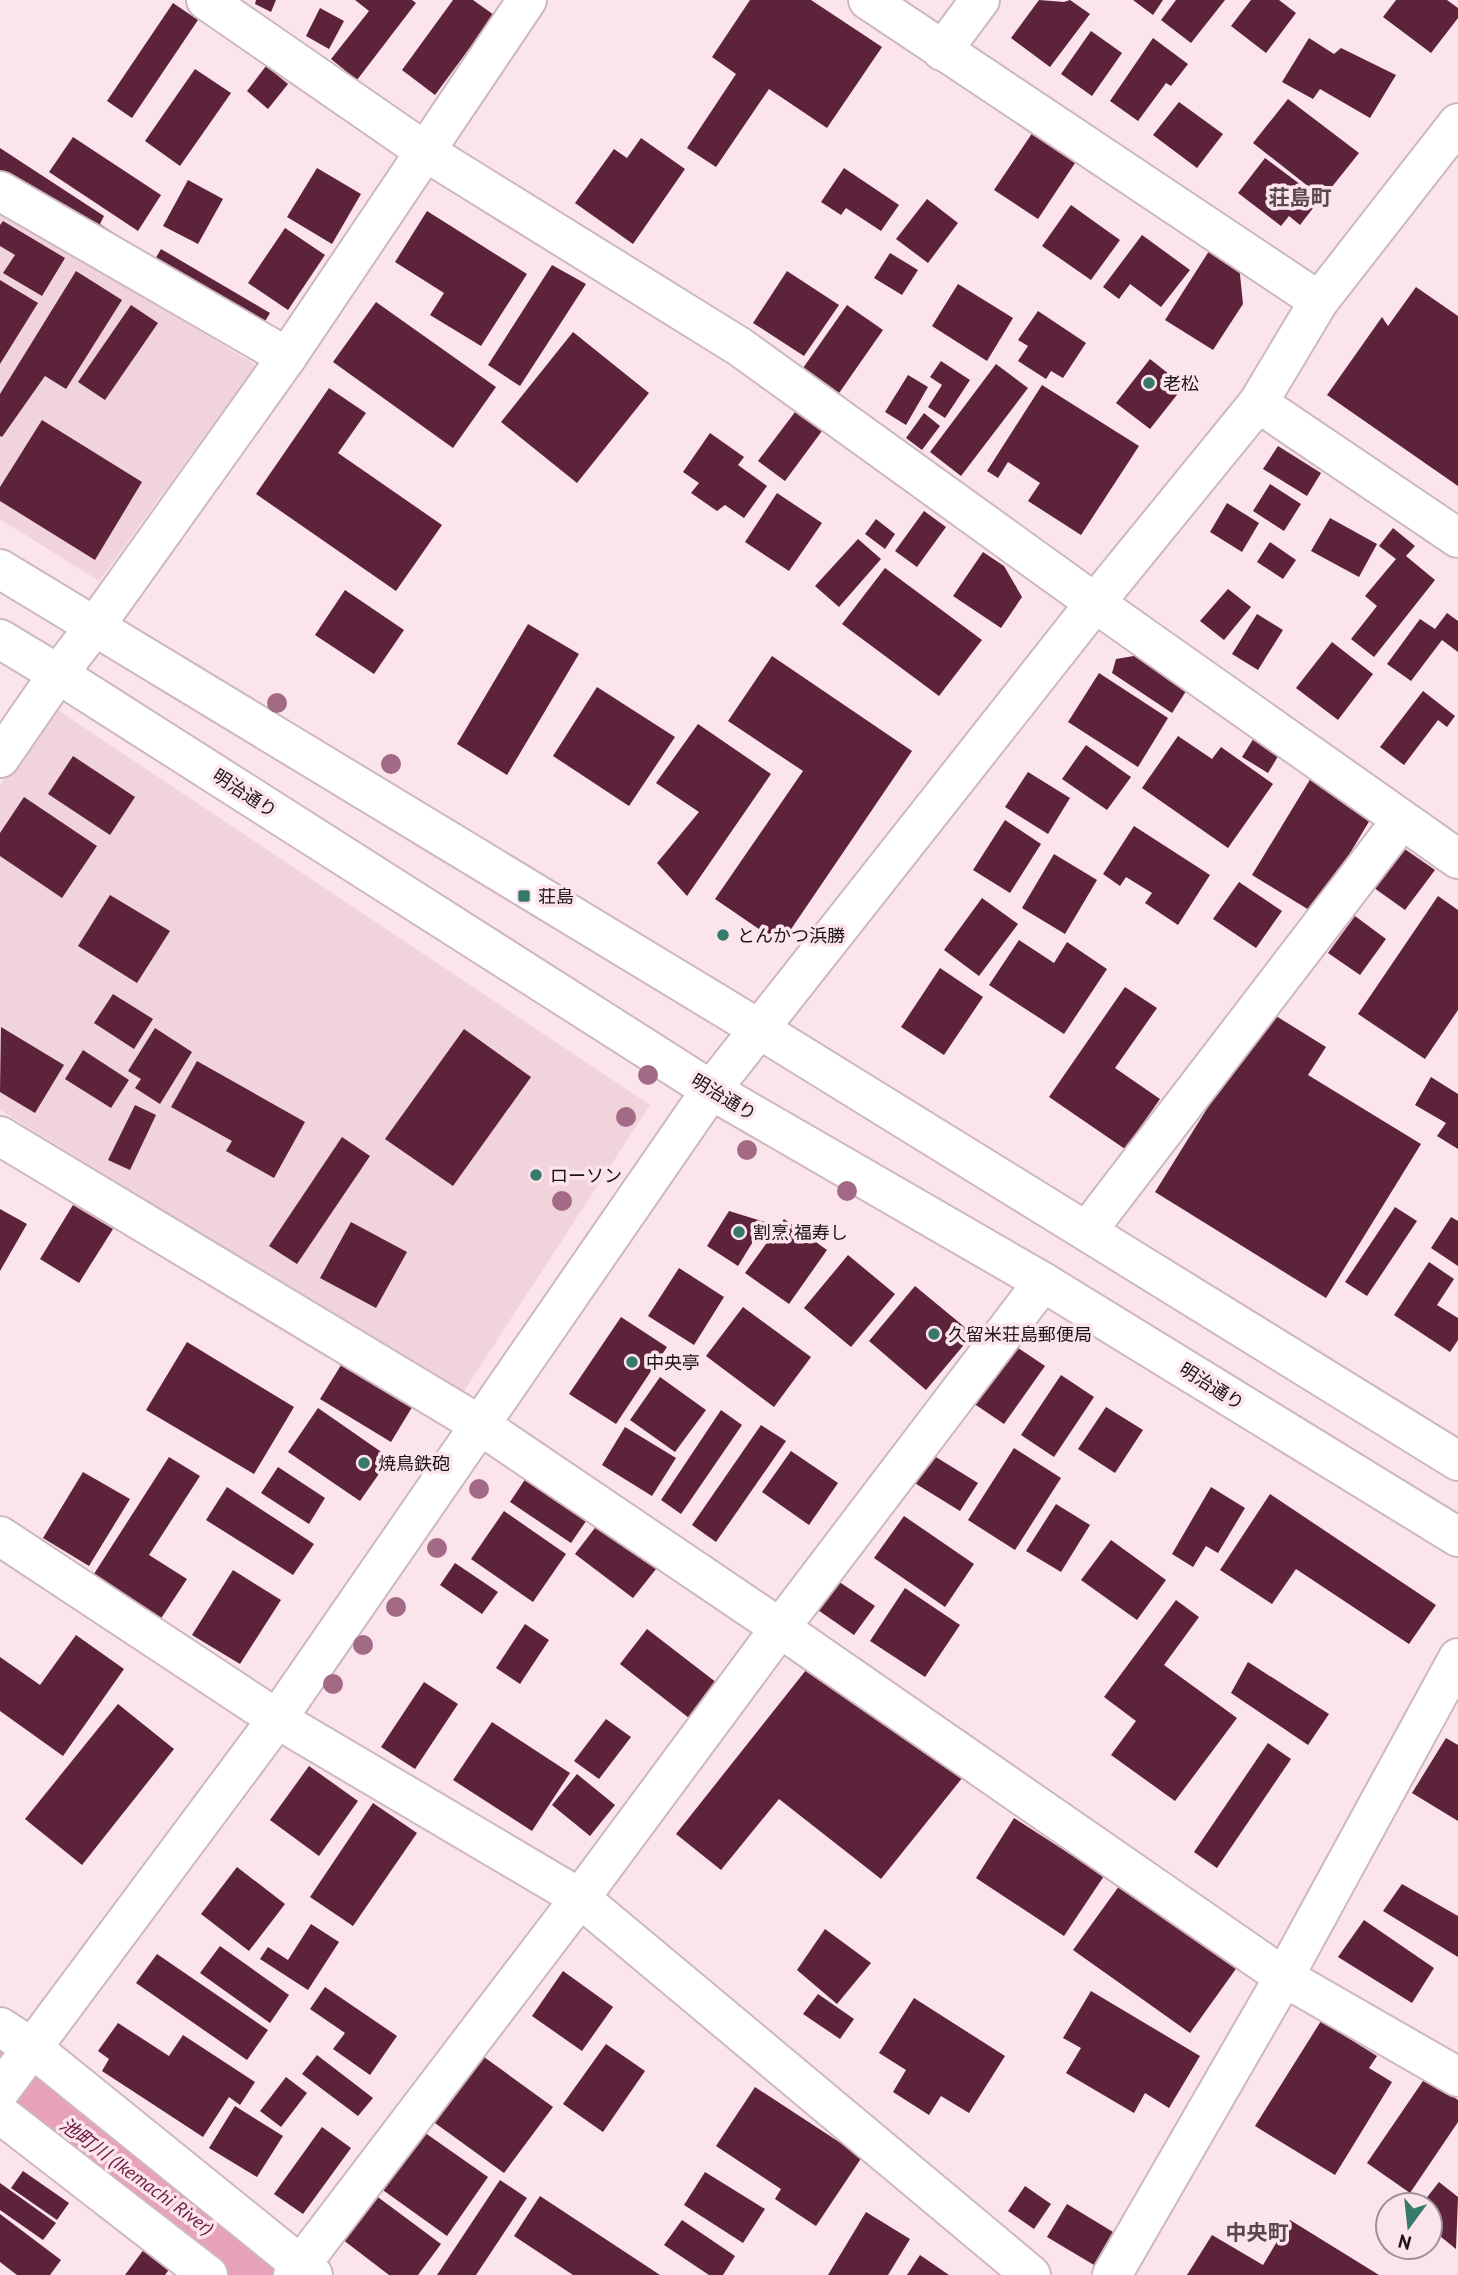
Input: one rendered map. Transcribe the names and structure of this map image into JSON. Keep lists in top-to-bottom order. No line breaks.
{"streets":{"street":["明治通り"]},"districts":["荘島町","中央町"],"water":["池町川 (Ikemachi River)"],"places":{"other":["老松","とんかつ浜勝","ローソン","割烹 福寿し","久留米荘島郵便局","中央亭","焼鳥鉄砲"],"transit":["荘島"]},"north":"bottom"}
